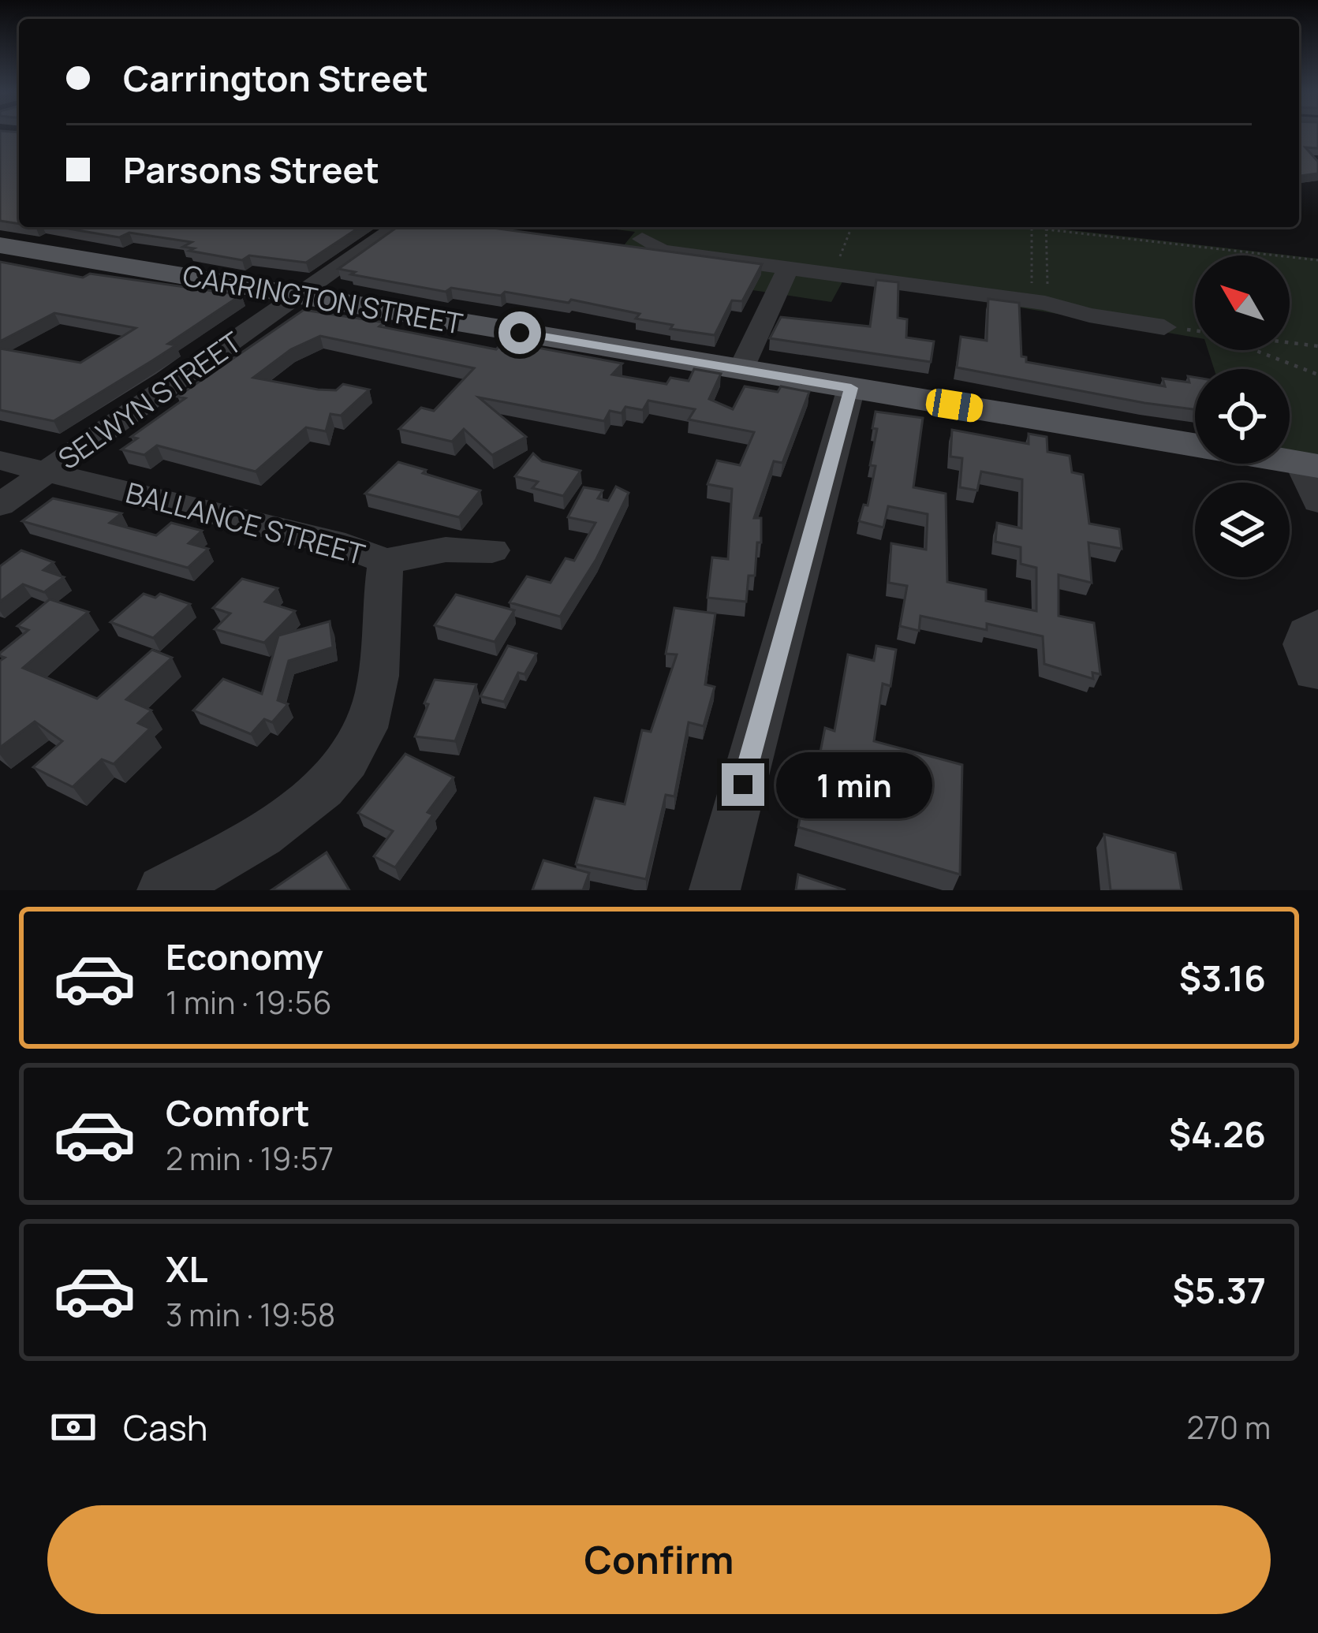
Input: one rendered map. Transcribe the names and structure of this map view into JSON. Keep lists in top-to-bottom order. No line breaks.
{"streets":{"main road":["CARRINGTON STREET"],"street":["SELWYN STREET","BALLANCE STREET"]},"crossings":[["CARRINGTON STREET","SELWYN STREET"],["SELWYN STREET","BALLANCE STREET"]],"north":"top left","page":{"banner":["Carrington Street","Parsons Street"],"bubble":"1 min","list":[{"name":"Economy","note":"1 min · 19:56","value":"$3.16"},{"name":"Comfort","note":"2 min · 19:57","value":"$4.26"},{"name":"XL","note":"3 min · 19:58","value":"$5.37"}],"pay":["Cash","270 m"],"buttons":"Confirm"}}
